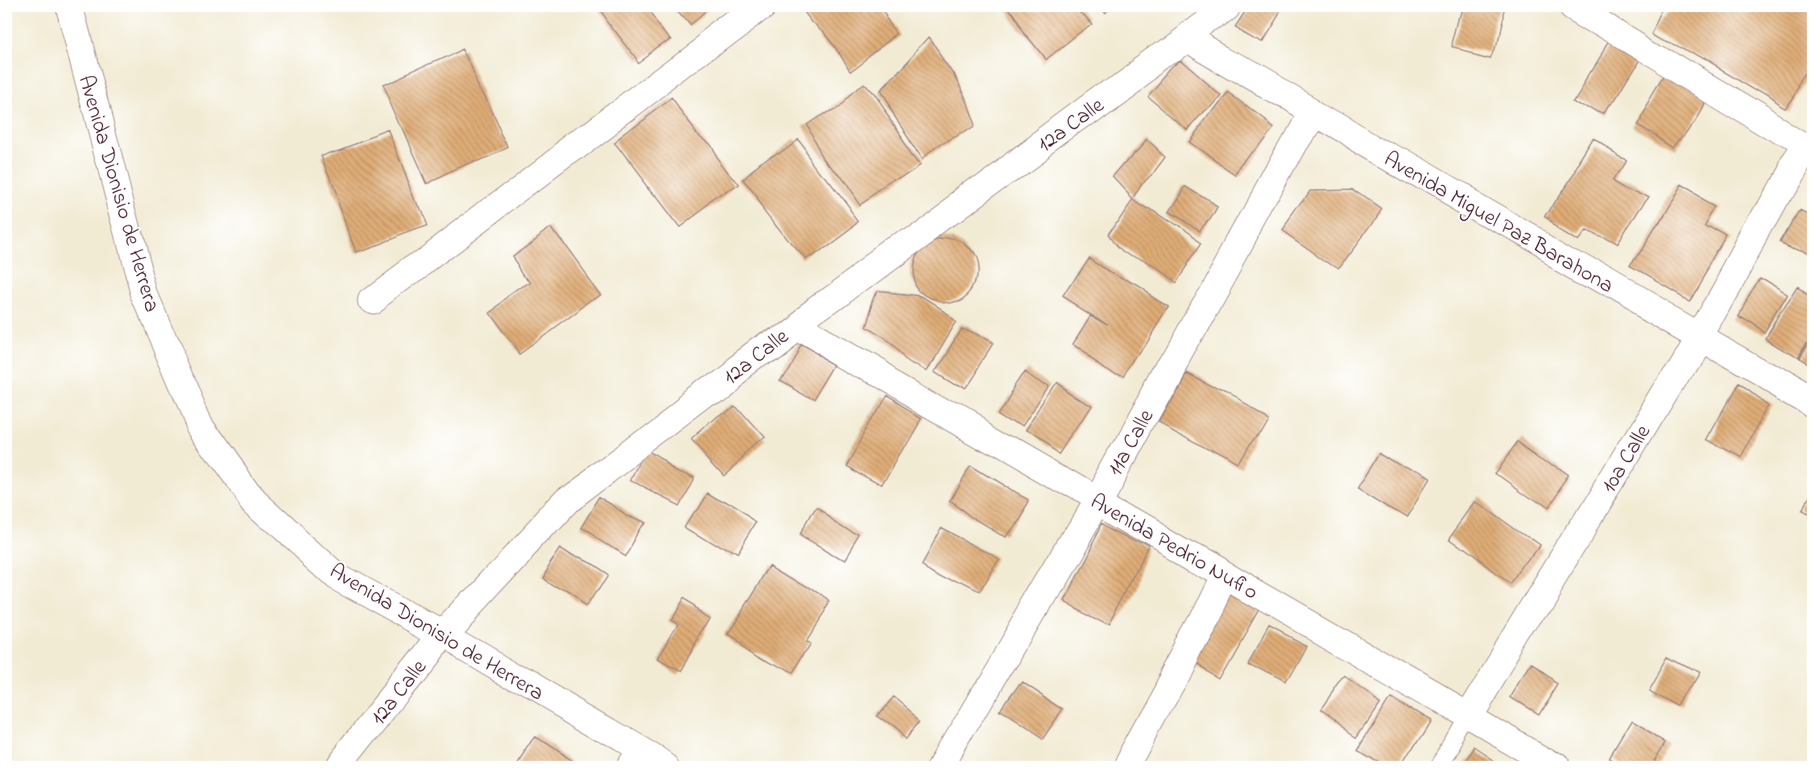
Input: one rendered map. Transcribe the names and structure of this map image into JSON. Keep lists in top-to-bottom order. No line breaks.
{"streets":{"street":["12a Calle","Avenida Dionisio de Herrera","Avenida Miguel Paz Barahona","11a Calle","10a Calle","Avenida Pedrio Nufio"]},"crossings":[["12a Calle","Avenida Dionisio de Herrera"],["12a Calle","Avenida Miguel Paz Barahona"],["12a Calle","Avenida Pedrio Nufio"],["Avenida Miguel Paz Barahona","11a Calle"],["Avenida Miguel Paz Barahona","10a Calle"],["11a Calle","Avenida Pedrio Nufio"],["10a Calle","Avenida Pedrio Nufio"]]}
